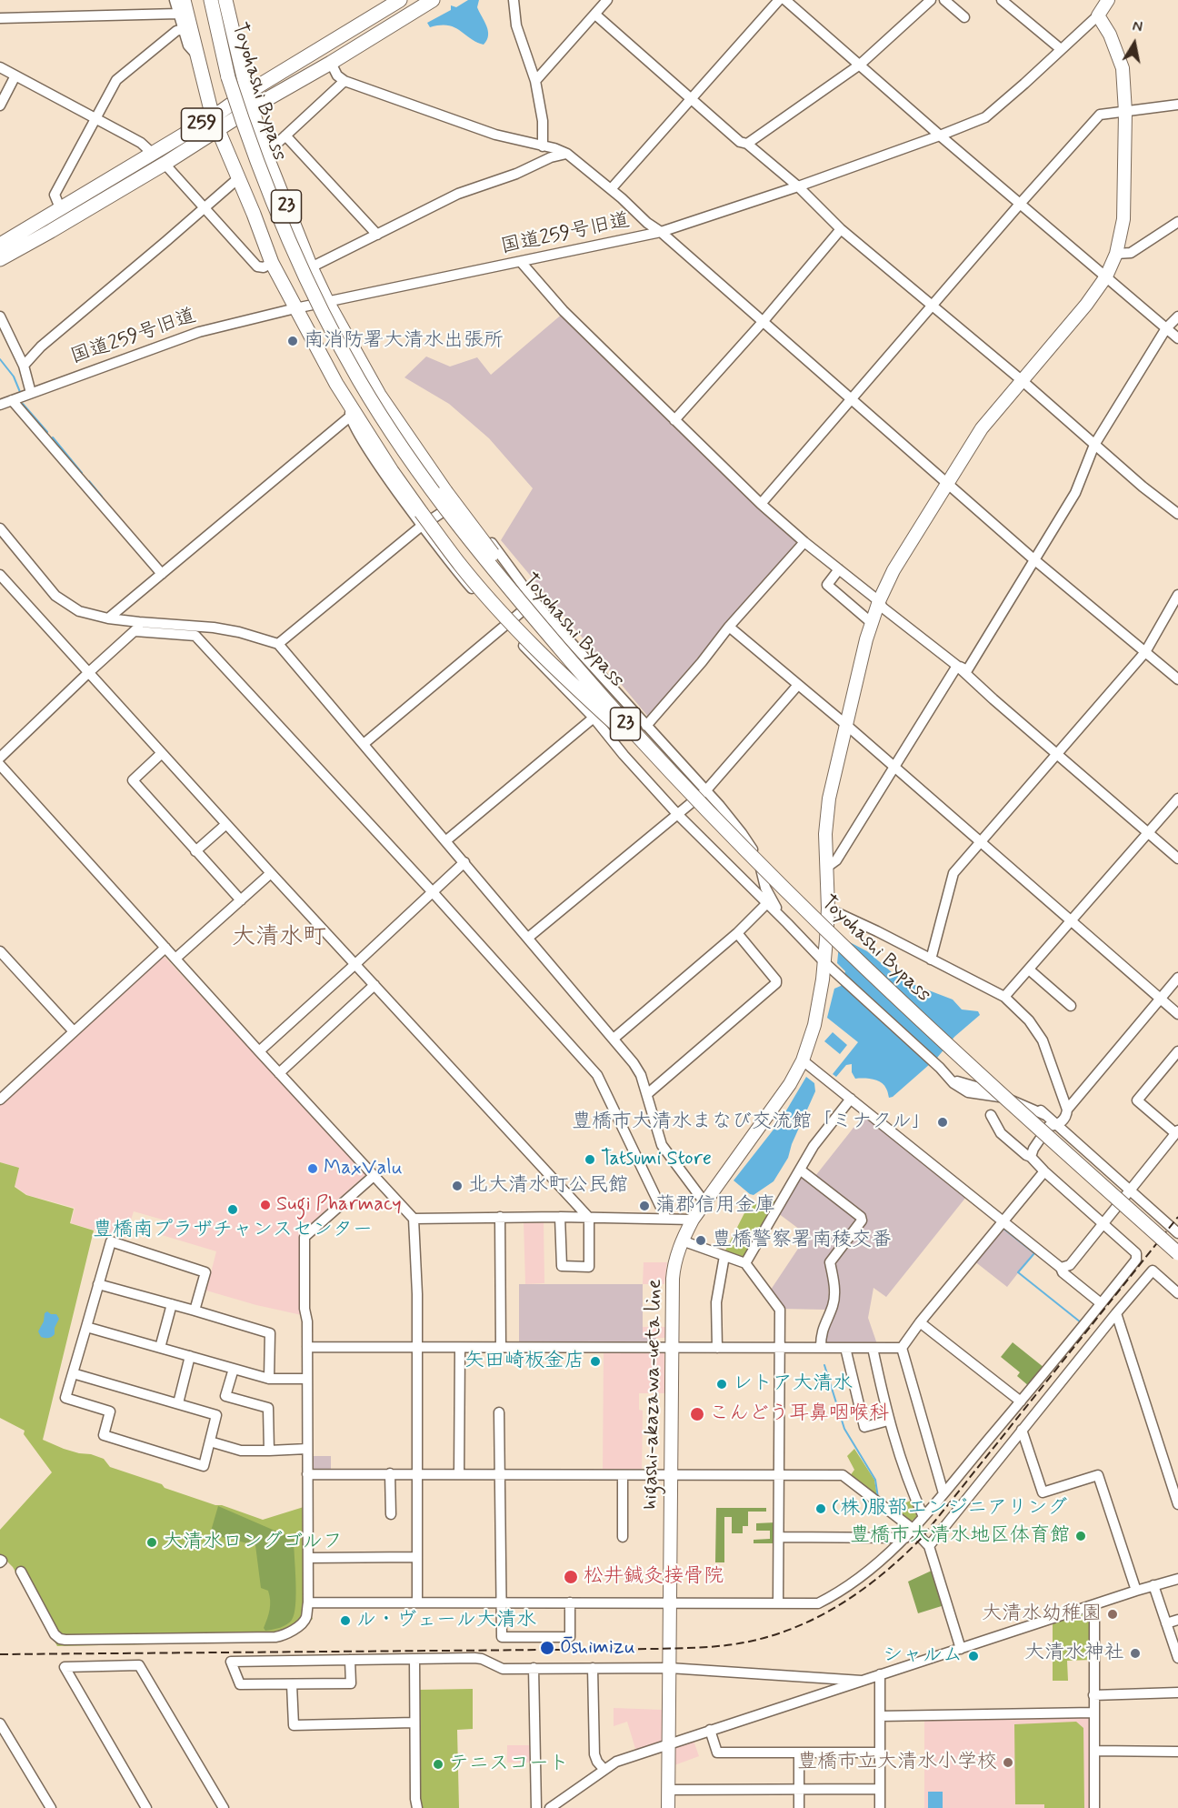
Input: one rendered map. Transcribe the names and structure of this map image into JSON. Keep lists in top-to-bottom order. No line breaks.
{"streets":{"highway":["Toyohashi Bypass","259","23"],"main road":["higashi-akazawa-ueta line"],"street":["国道259号旧道"]},"crossings":[["Toyohashi Bypass","23"],["259","23"],["23","国道259号旧道"],["国道259号旧道","higashi-akazawa-ueta line"]],"districts":["大清水町"],"places":["南消防署大清水出張所","豊橋市大清水まなび交流館「ミナクル」","Tatsumi Store","MaxValu","北大清水町公民館","Sugi Pharmacy","蒲郡信用金庫","豊橋南プラザチャンスセンター","豊橋警察署南稜交番","矢田崎板金店","レトア大清水","こんどう耳鼻咽喉科","(株)服部エンジニアリング","豊橋市大清水地区体育館","大清水ロングゴルフ","松井鍼灸接骨院","大清水幼稚園","ル・ヴェール大清水","Ōshimizu","大清水神社","シャルム","豊橋市立大清水小学校","テニスコート"],"north":"top"}
